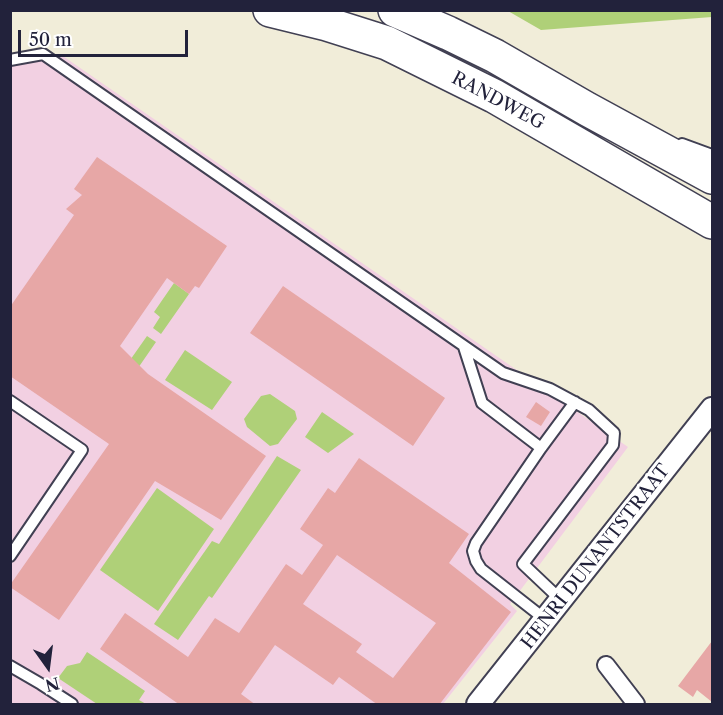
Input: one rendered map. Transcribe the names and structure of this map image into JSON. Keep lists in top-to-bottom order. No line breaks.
{"streets":{"main road":["RANDWEG"],"street":["HENRI DUNANTSTRAAT"]},"scale_bar":"50 m","north":"bottom"}
